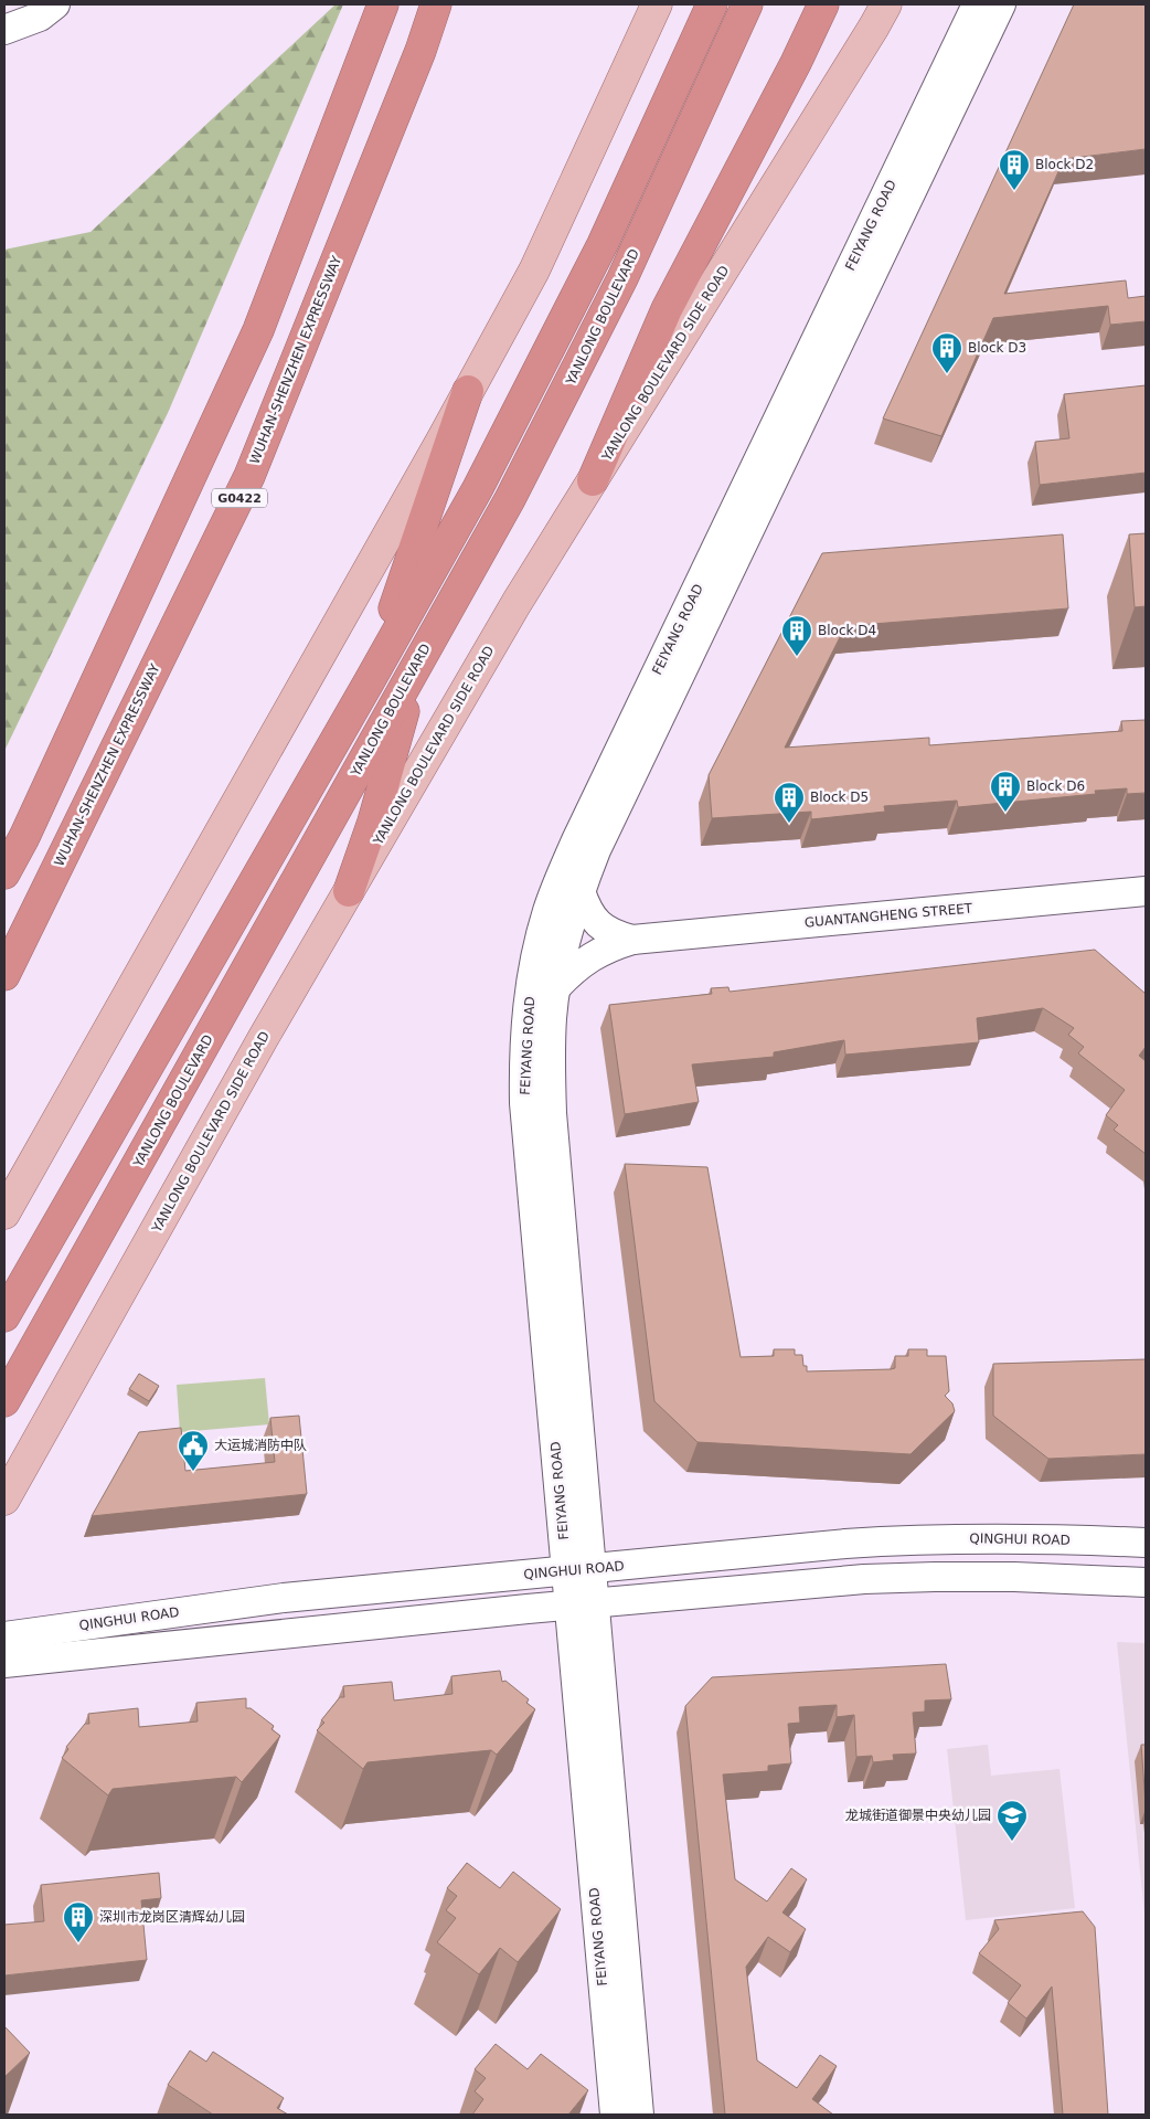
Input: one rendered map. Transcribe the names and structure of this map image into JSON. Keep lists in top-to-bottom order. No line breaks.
{"streets":{"highway":["YANLONG BOULEVARD","WUHAN-SHENZHEN EXPRESSWAY","G0422"],"main road":["YANLONG BOULEVARD SIDE ROAD"],"street":["FEIYANG ROAD","GUANTANGHENG STREET","QINGHUI ROAD"]},"crossings":[["FEIYANG ROAD","GUANTANGHENG STREET"],["FEIYANG ROAD","QINGHUI ROAD"]],"places":{"building":["Block D2","Block D3","Block D4","Block D6","Block D5","深圳市龙岗区清辉幼儿园"],"public building":["大运城消防中队"],"school or university":["龙城街道御景中央幼儿园"]}}
